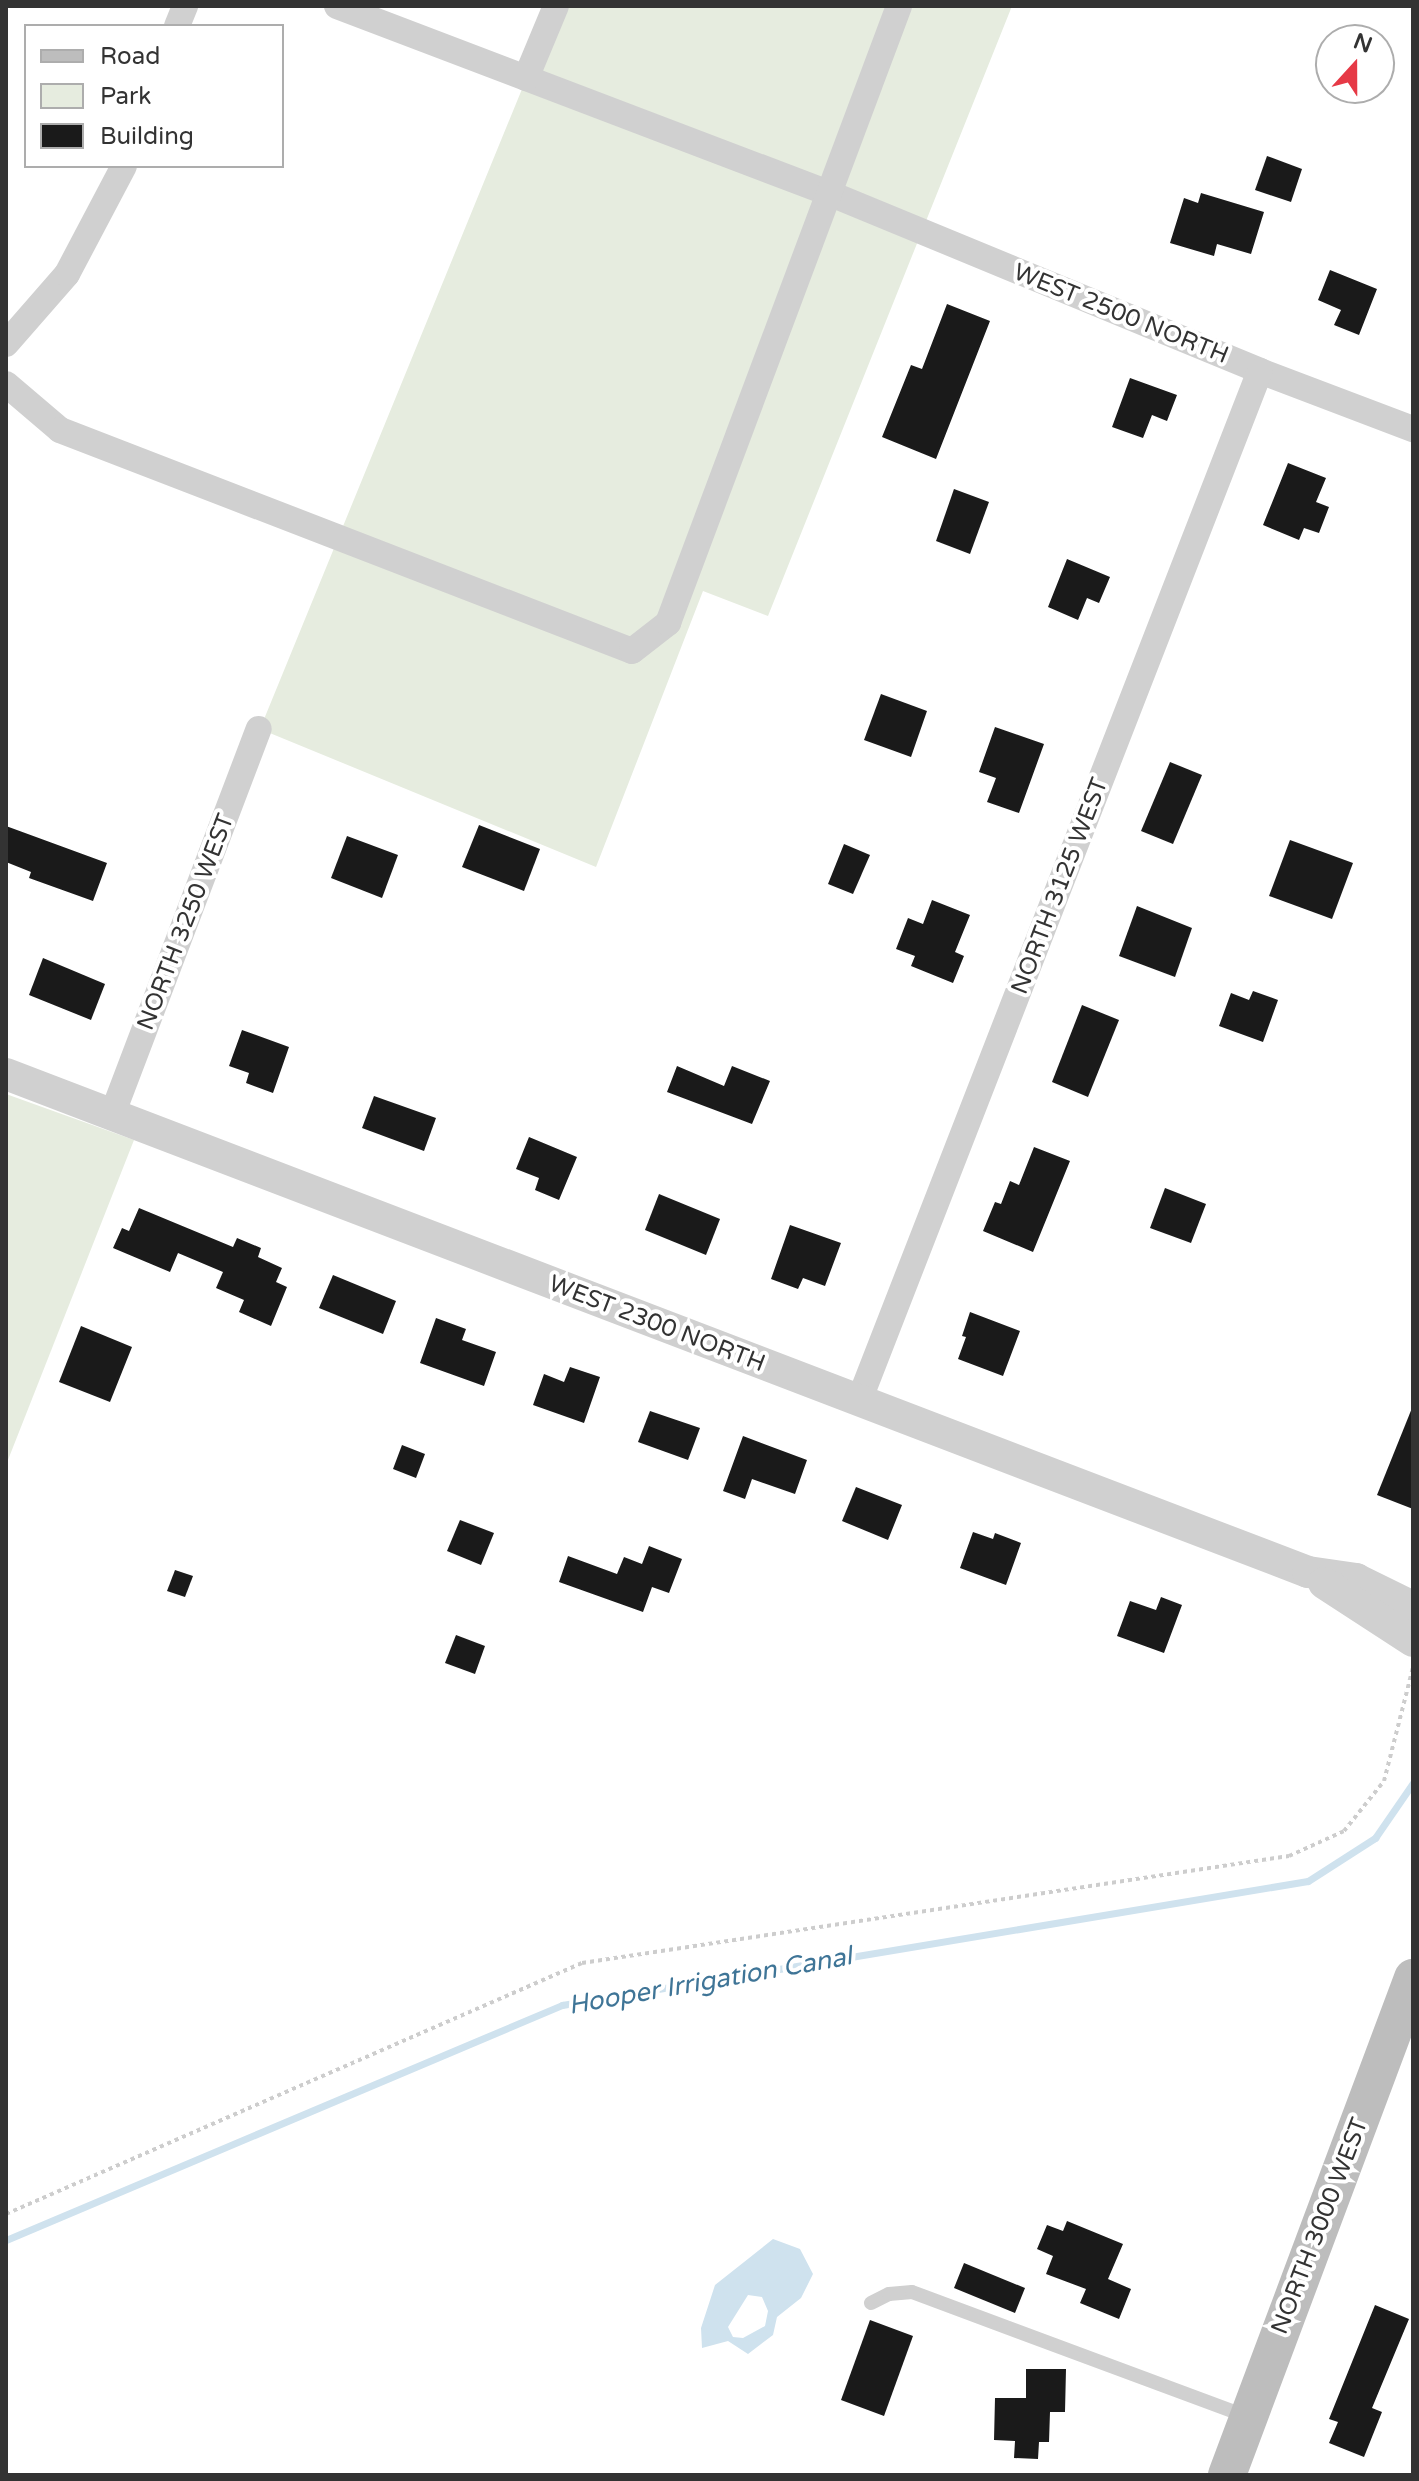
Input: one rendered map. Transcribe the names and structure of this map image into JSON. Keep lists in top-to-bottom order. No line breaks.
{"streets":{"main road":["NORTH 3000 WEST"],"street":["WEST 2500 NORTH","NORTH 3125 WEST","NORTH 3250 WEST","WEST 2300 NORTH"]},"crossings":[["WEST 2500 NORTH","NORTH 3125 WEST"],["NORTH 3125 WEST","WEST 2300 NORTH"],["NORTH 3250 WEST","WEST 2300 NORTH"]],"water":["Hooper Irrigation Canal"],"legend":["Road","Park","Building"],"north":"top"}
